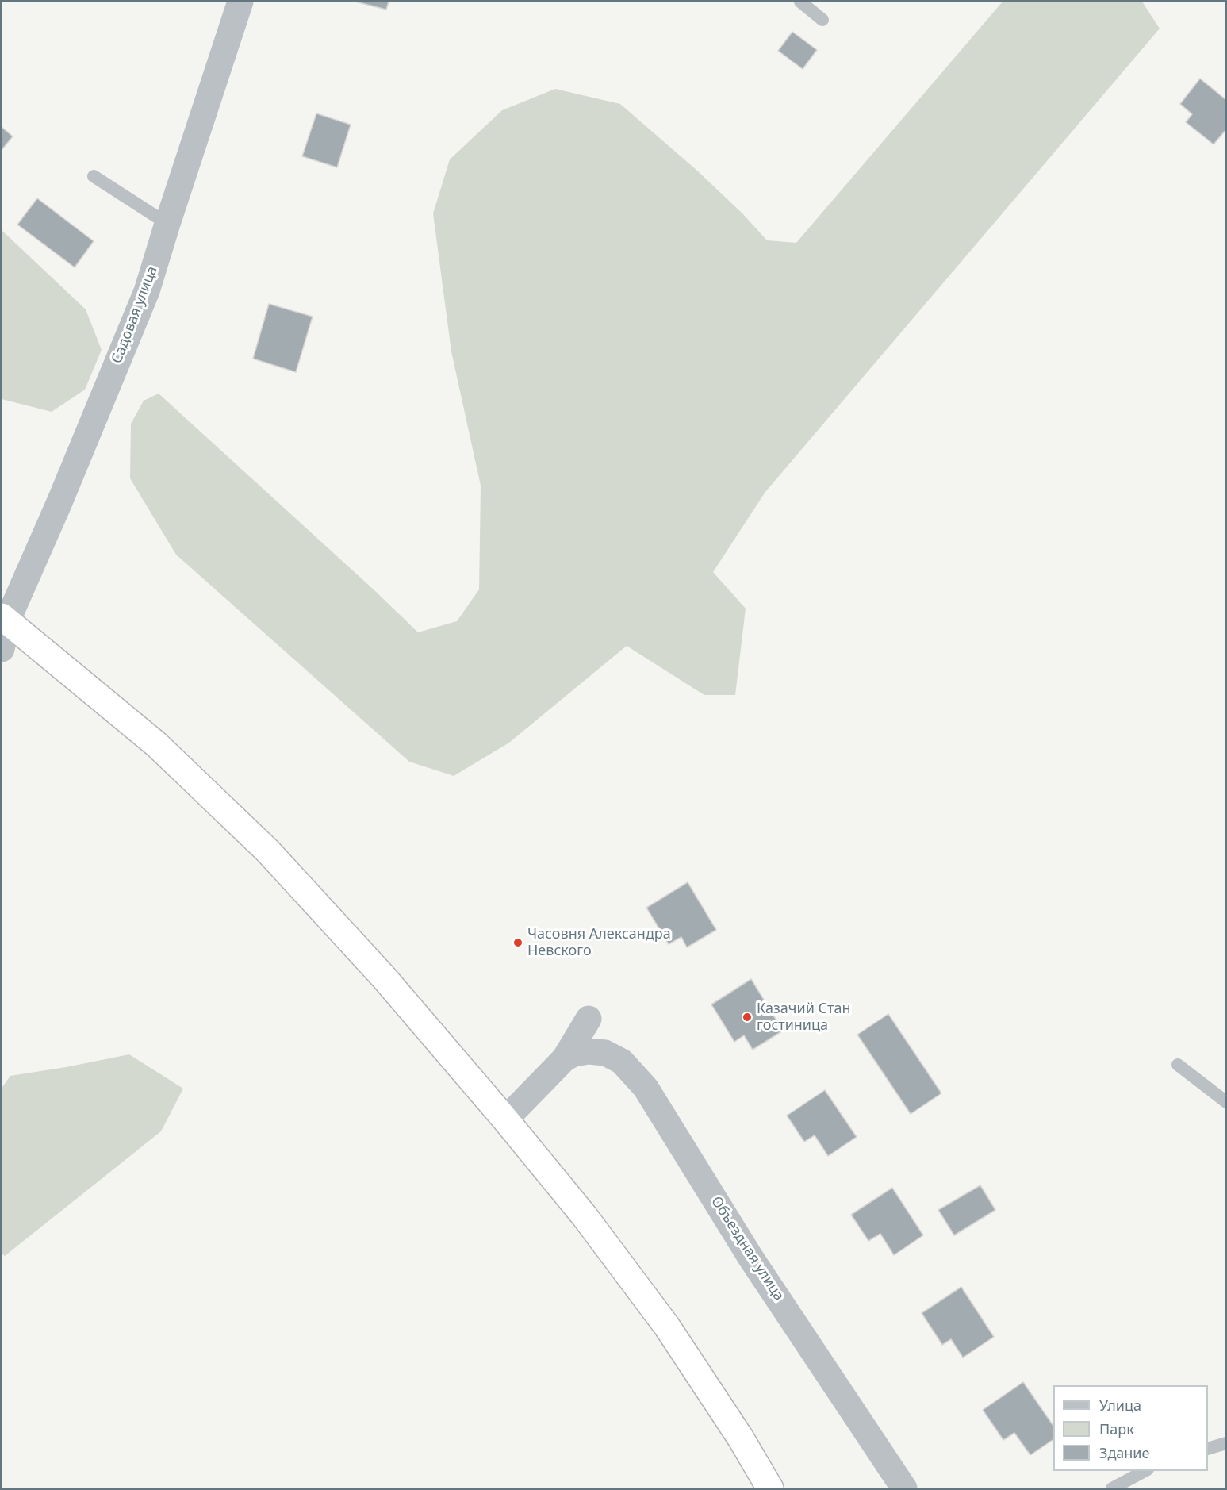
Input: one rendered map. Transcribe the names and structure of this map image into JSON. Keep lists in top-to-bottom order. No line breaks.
{"streets":{"street":["Садовая улица","Объездная улица"]},"places":["Часовня Александра Невского","Казачий Стан гостиница"],"legend":["Улица","Парк","Здание"]}
